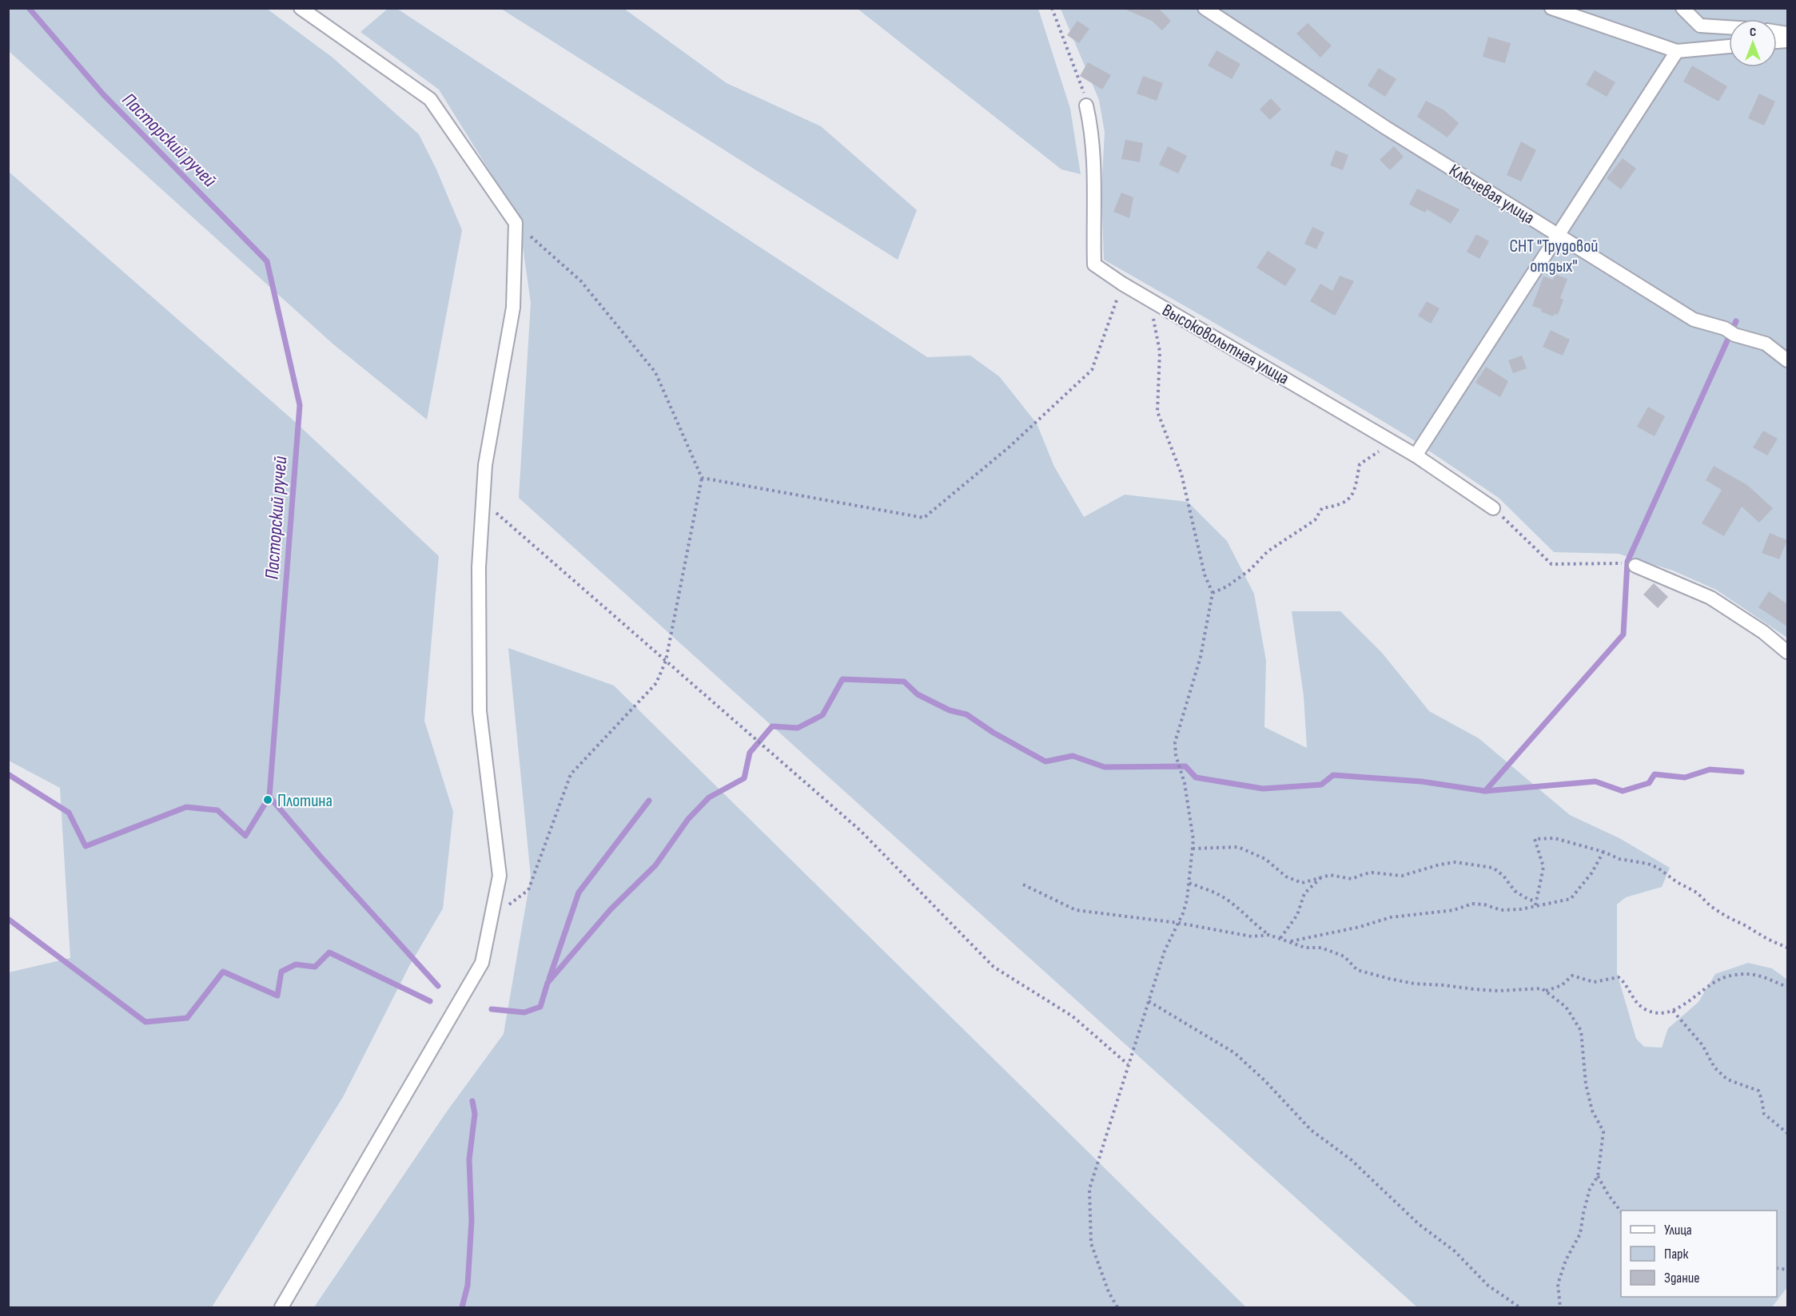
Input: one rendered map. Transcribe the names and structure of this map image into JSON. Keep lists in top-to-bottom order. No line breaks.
{"streets":{"street":["Ключевая улица","Высоковольтная улица"]},"water":["Пасторский ручей"],"parks":["СНТ \"Трудовой отдых\""],"places":["Плотина"],"legend":["Улица","Парк","Здание"],"north":"top"}
